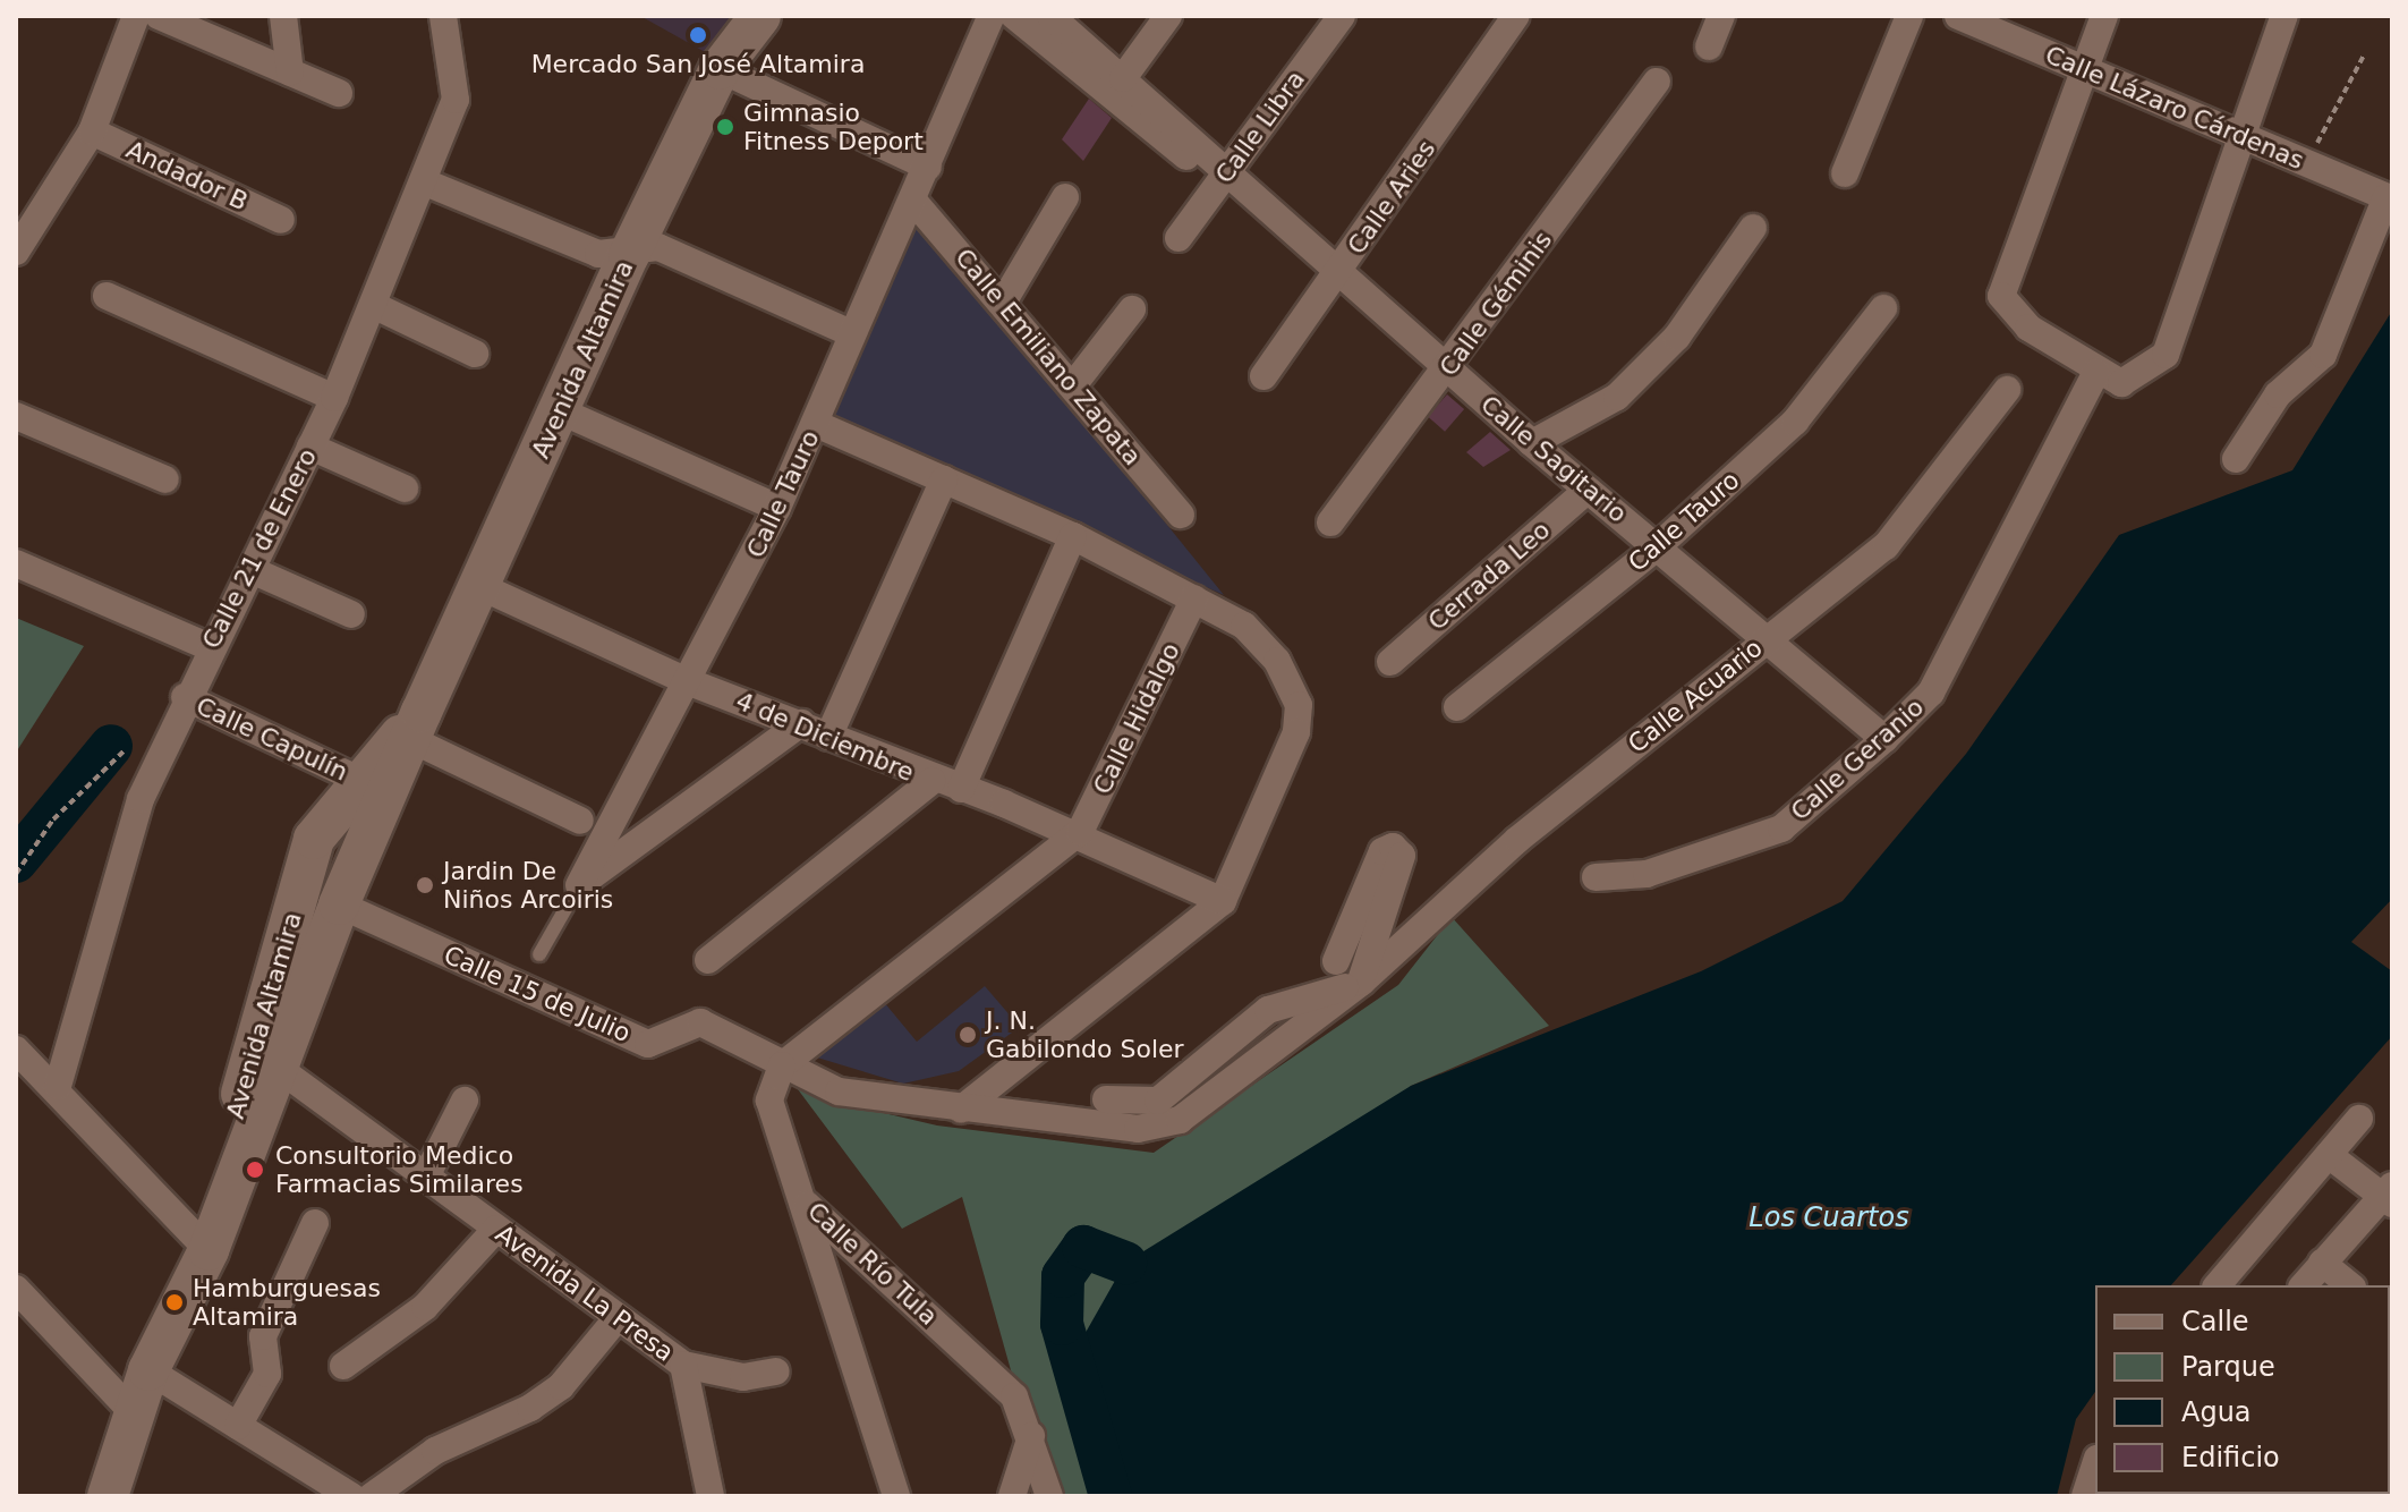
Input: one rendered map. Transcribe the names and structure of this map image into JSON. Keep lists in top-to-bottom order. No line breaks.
{"streets":{"street":["Calle Lázaro Cárdenas","Calle Libra","Andador B","Calle Aries","Calle Géminis","Calle Emiliano Zapata","Avenida Altamira","Calle Sagitario","Calle Tauro","Calle 21 de Enero","Cerrada Leo","Calle Acuario","Calle Hidalgo","4 de Diciembre","Calle Capulín","Calle Geranio","Calle 15 de Julio","Calle Río Tula","Avenida La Presa"]},"crossings":[["Calle Libra","Calle Sagitario"],["Calle Aries","Calle Sagitario"],["Calle Géminis","Calle Sagitario"],["Calle Emiliano Zapata","Calle Tauro"],["Avenida Altamira","4 de Diciembre"],["Avenida Altamira","Calle Capulín"],["Avenida Altamira","Calle 15 de Julio"],["Avenida Altamira","Avenida La Presa"],["Calle Sagitario","Calle Tauro"],["Calle Sagitario","Cerrada Leo"],["Calle Sagitario","Calle Acuario"],["Calle Sagitario","Calle Geranio"],["Calle Tauro","4 de Diciembre"],["Calle 21 de Enero","Calle Capulín"],["Calle Acuario","Calle 15 de Julio"],["Calle Acuario","Calle Río Tula"],["Calle 15 de Julio","Calle Río Tula"]],"water":["Los Cuartos"],"places":["Mercado San José Altamira","Gimnasio Fitness Deport","Jardin De Niños Arcoiris","J. N. Gabilondo Soler","Consultorio Medico Farmacias Similares","Hamburguesas Altamira"],"legend":["Calle","Parque","Agua","Edificio"]}
